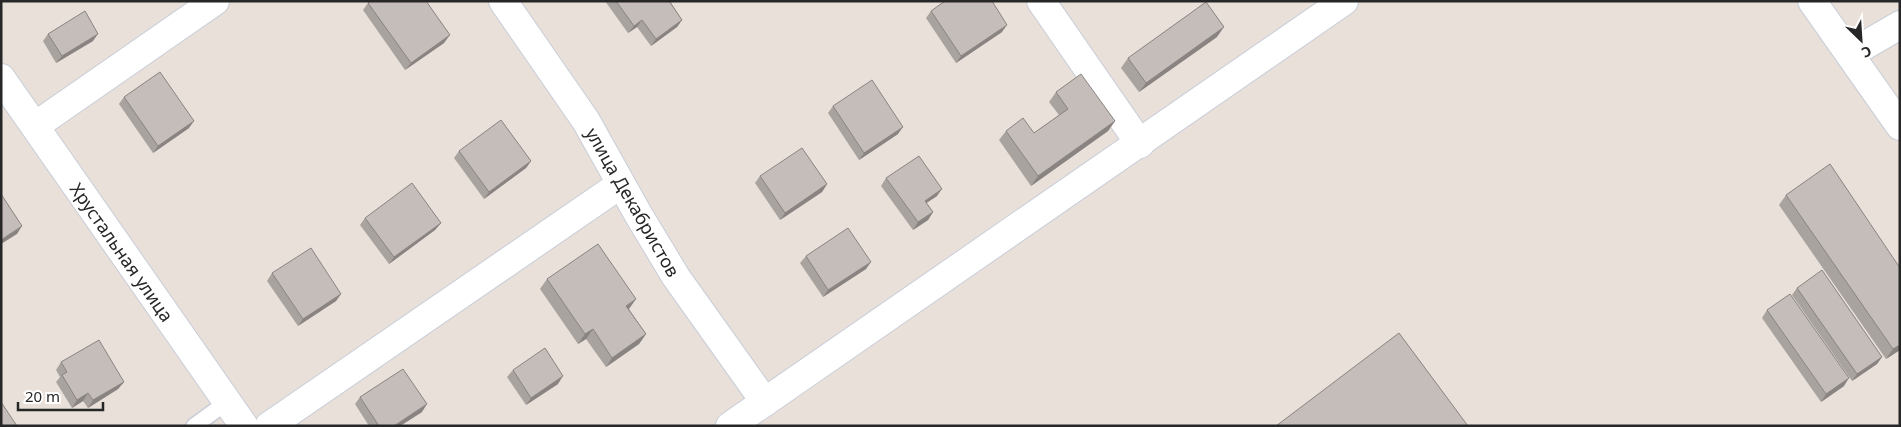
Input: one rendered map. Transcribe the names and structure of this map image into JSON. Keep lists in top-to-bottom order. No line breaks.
{"streets":{"street":["улица Декабристов","Хрустальная улица"]},"scale_bar":"20 m","north":"bottom right"}
